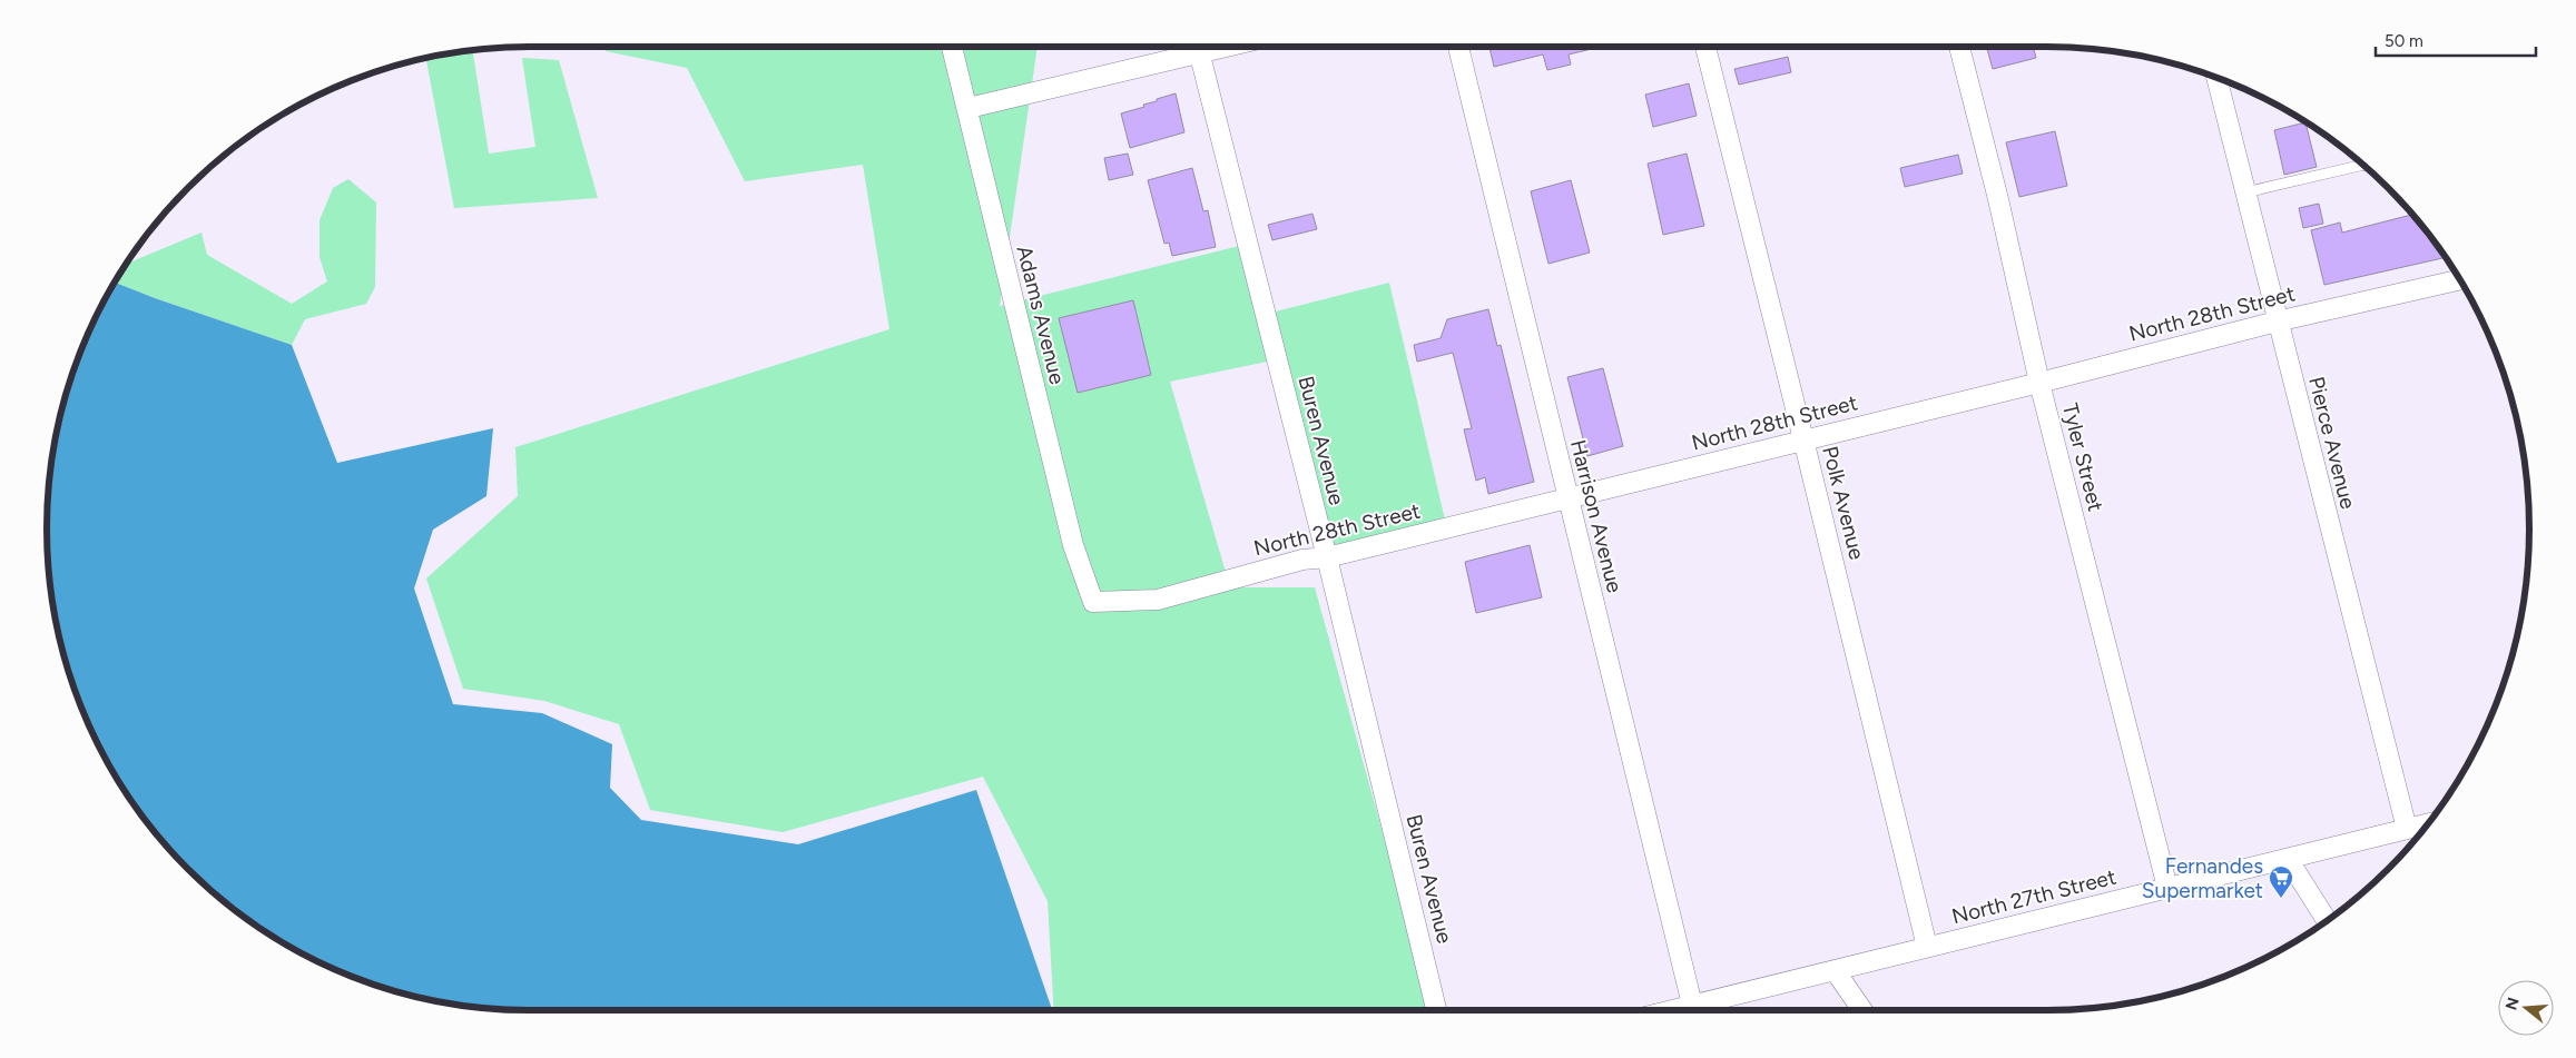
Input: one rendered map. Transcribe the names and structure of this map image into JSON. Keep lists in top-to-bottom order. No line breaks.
{"streets":{"street":["North 28th Street","Adams Avenue","Buren Avenue","Pierce Avenue","Tyler Street","Polk Avenue","Harrison Avenue","North 27th Street"]},"crossings":[["North 28th Street","Adams Avenue"],["North 28th Street","Buren Avenue"],["North 28th Street","Pierce Avenue"],["North 28th Street","Tyler Street"],["North 28th Street","Polk Avenue"],["North 28th Street","Harrison Avenue"],["Pierce Avenue","North 27th Street"],["Tyler Street","North 27th Street"],["Polk Avenue","North 27th Street"],["Harrison Avenue","North 27th Street"]],"places":{"supermarket":["Fernandes Supermarket"]},"scale_bar":"50 m","north":"left"}
